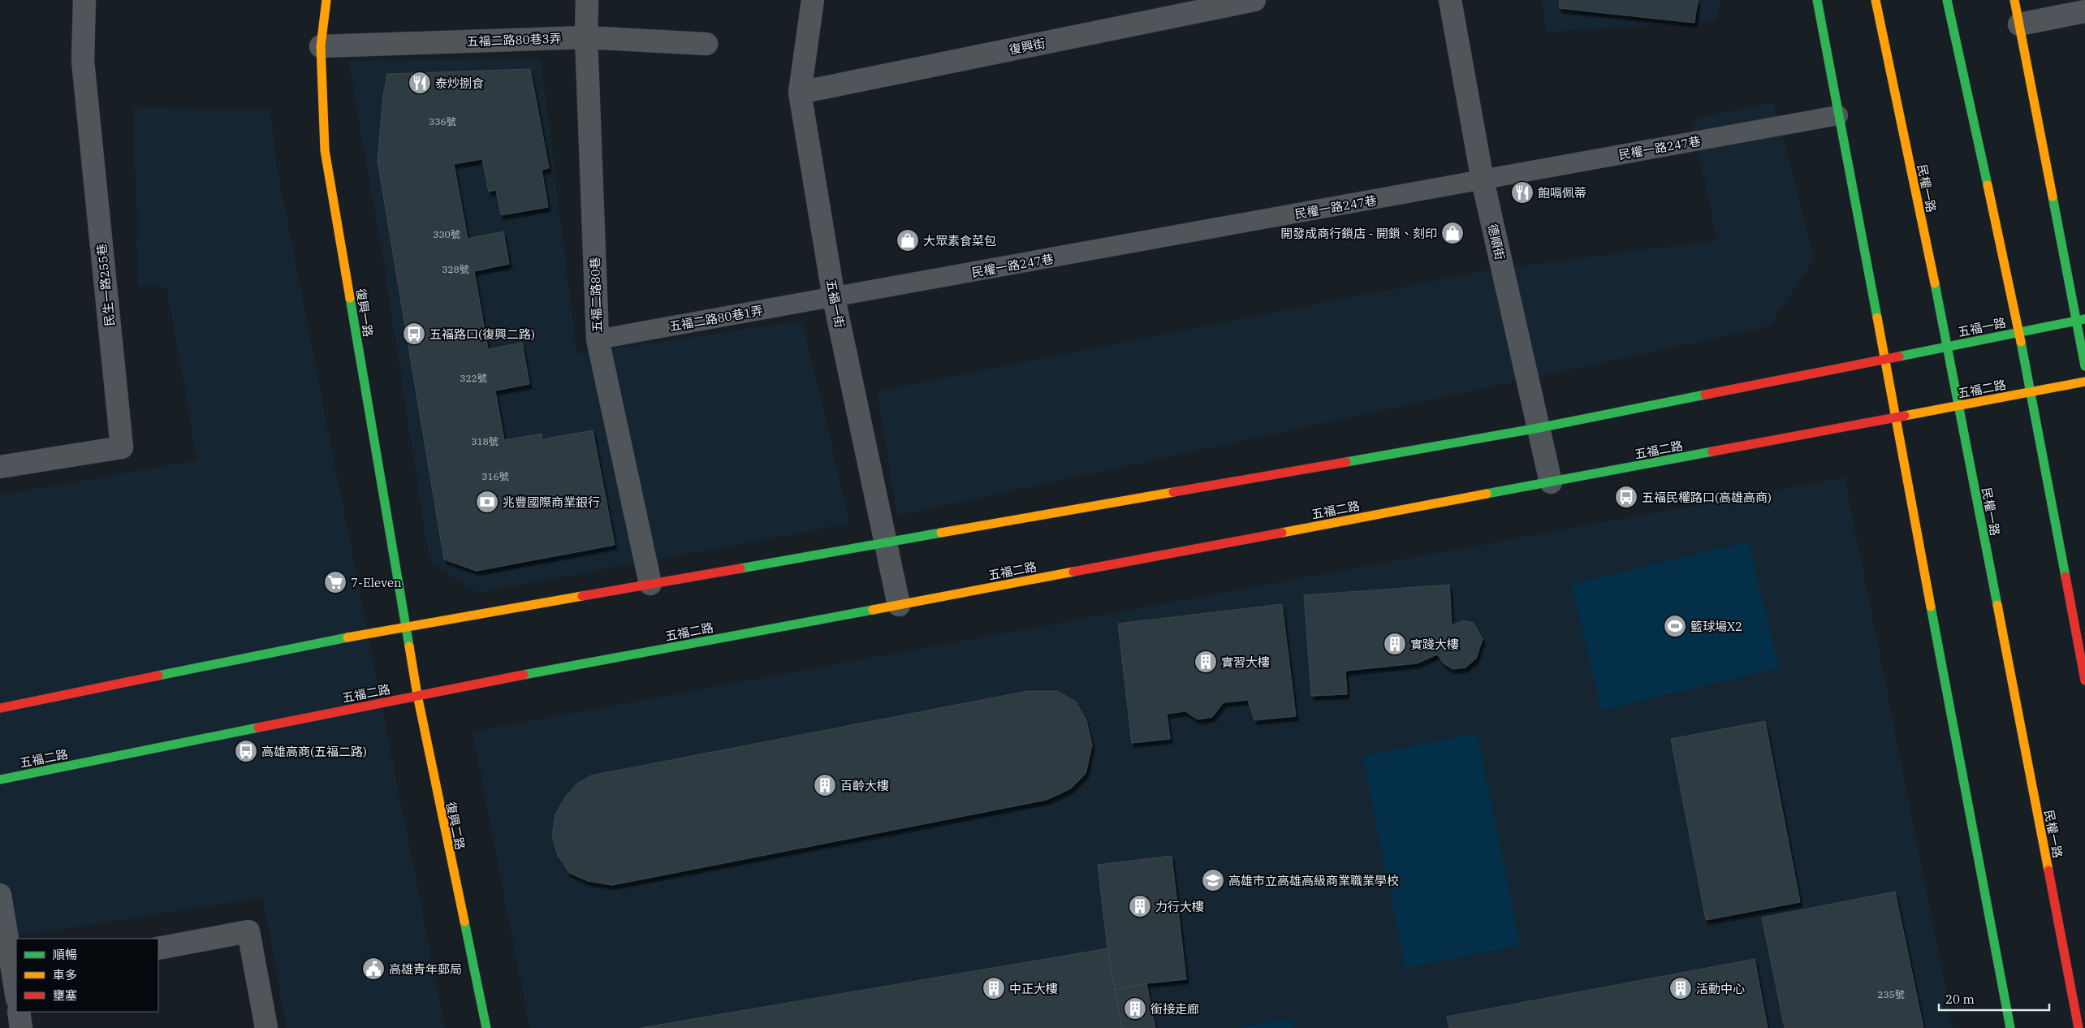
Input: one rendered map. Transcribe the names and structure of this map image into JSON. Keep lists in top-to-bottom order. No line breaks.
{"streets":{"street":["五福二路80巷3弄","復興街","民權一路","德順街","民生一路255巷","五福二路80巷","五福一街","復興一路","五福一路","五福二路","復興二路"],"lane":["民權一路247巷","五福二路80巷1弄"]},"crossings":[["五福二路80巷3弄","五福二路80巷"],["五福二路80巷3弄","復興一路"],["復興街","五福一街"],["民權一路247巷","德順街"],["民權一路247巷","五福一街"],["民權一路247巷","五福二路80巷1弄"],["民權一路","五福一路"],["民權一路","五福二路"],["德順街","五福二路"],["五福二路80巷","五福二路80巷1弄"],["五福一街","五福二路80巷1弄"],["五福一街","五福二路"],["復興一路","復興二路"],["五福二路","復興二路"]],"places":{"restaurant":["泰炒捌食","飽嗝佩蒂"],"shop":["開發成商行鎖店 - 開鎖、刻印","大眾素食菜包"],"bus stop":["五福路口(復興二路)","五福民權路口(高雄高商)","高雄高商(五福二路)"],"bank":["兆豐國際商業銀行"],"supermarket":["7-Eleven"],"sports":["籃球場X2"],"building":["實踐大樓","實習大樓","百齡大樓","力行大樓","中正大樓","活動中心","銜接走廊"],"school or university":["高雄市立高雄高級商業職業學校"],"public building":["高雄青年郵局"]},"house_numbers":["336號","330號","328號","322號","318號","316號","235號"],"legend":["順暢","車多","壅塞"],"scale_bar":"20 m"}
